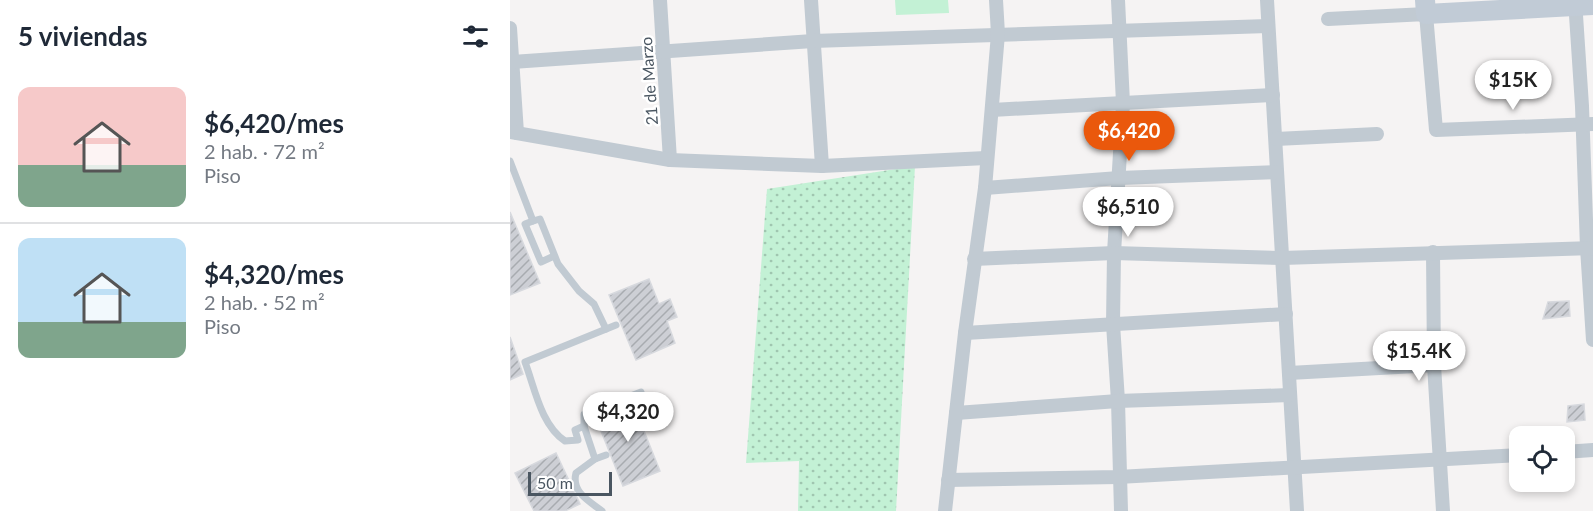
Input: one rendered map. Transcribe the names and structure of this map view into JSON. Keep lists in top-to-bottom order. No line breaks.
{"streets":{"street":["21 de Marzo"]},"scale_bar":"50 m","page":{"heading":"5 viviendas","price":["$15K","$6,420","$6,510","$15.4K","$4,320"],"list":[{"name":"$6,420/mes","note":"2 hab. · 72 m² · Piso"},{"name":"$4,320/mes","note":"2 hab. · 52 m² · Piso"}],"scale":"50 m"}}
